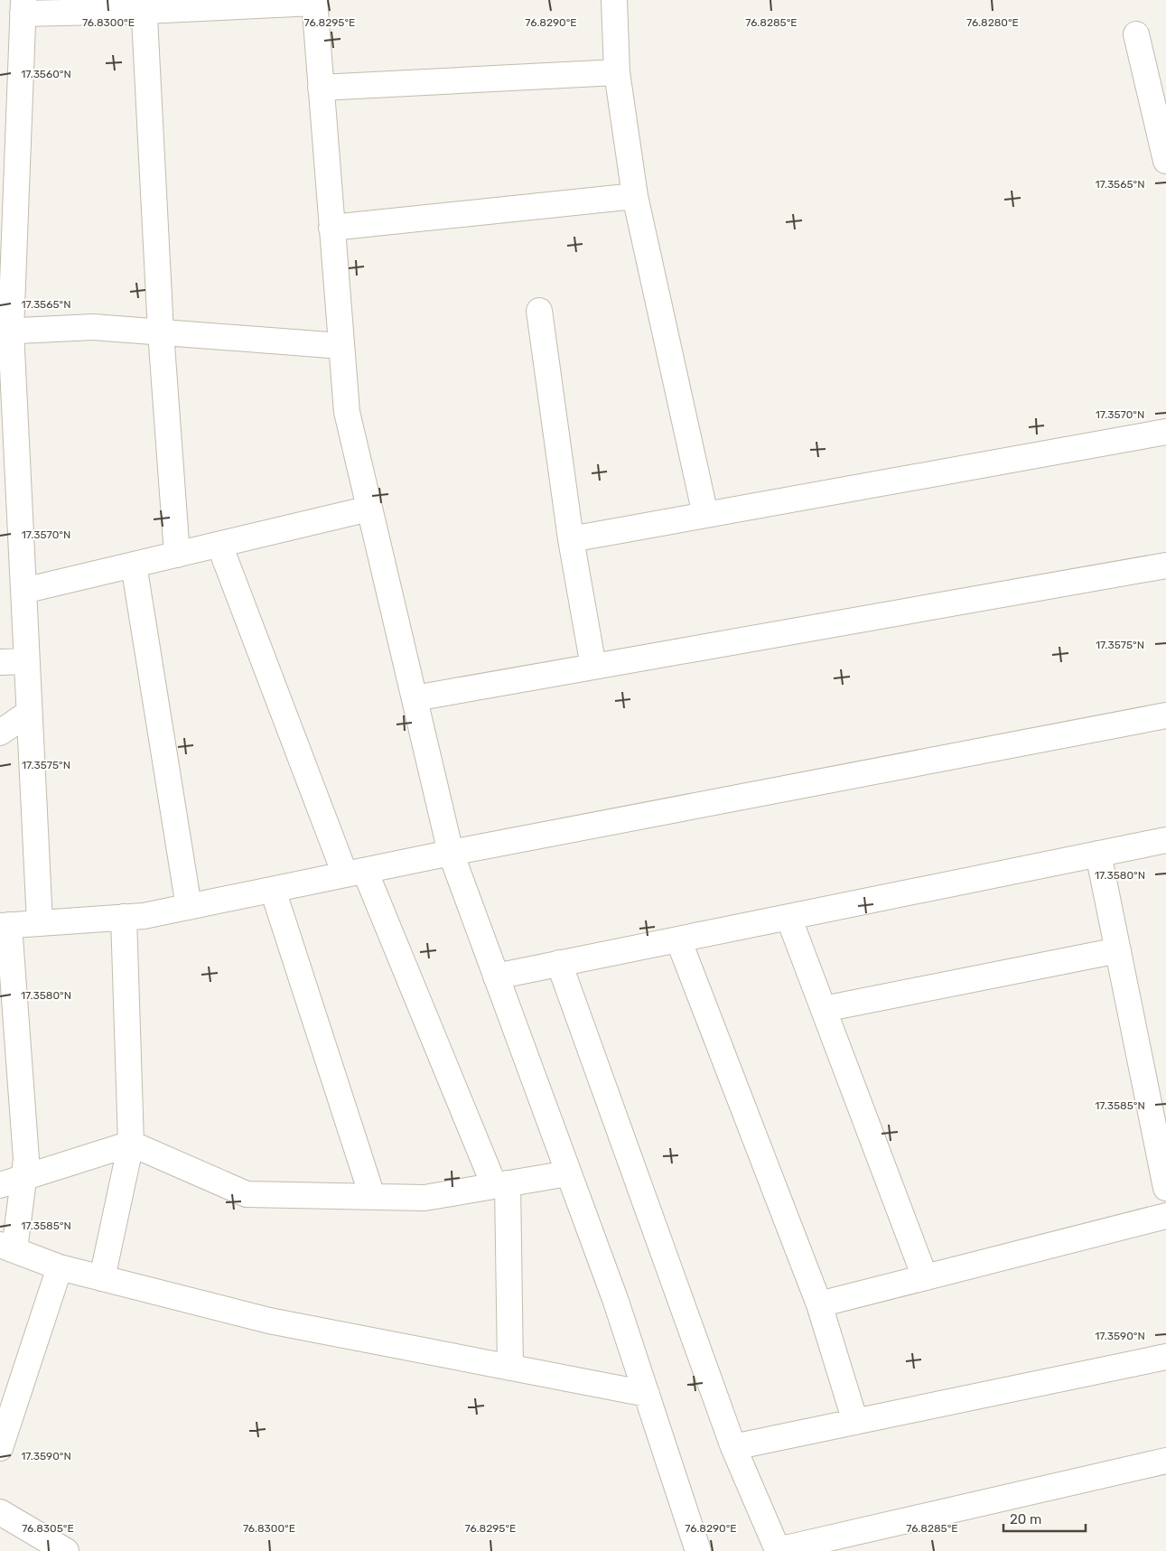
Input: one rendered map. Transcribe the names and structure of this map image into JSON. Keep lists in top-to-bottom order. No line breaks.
{"scale_bar":"20 m","coordinates":["76.8300°E","76.8295°E","76.8290°E","76.8285°E","76.8280°E","17.3560°N","17.3565°N","17.3570°N","17.3575°N","17.3580°N","17.3585°N","17.3590°N","76.8305°E"]}
